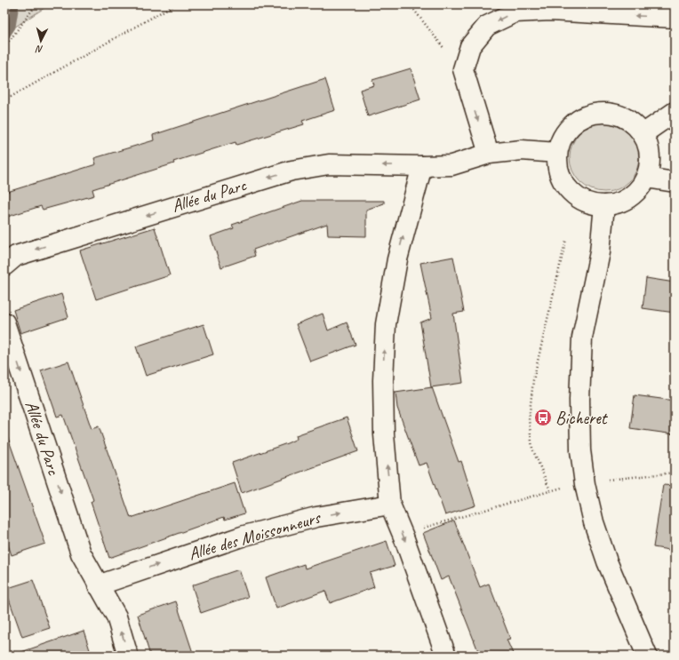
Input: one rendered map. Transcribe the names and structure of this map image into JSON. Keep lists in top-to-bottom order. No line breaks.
{"streets":{"street":["Allée du Parc","Allée des Moissonneurs"]},"crossings":[["Allée du Parc","Allée des Moissonneurs"]],"one_way":["Allée des Moissonneurs"],"places":{"bus stop":["Bicheret"]},"north":"bottom"}
